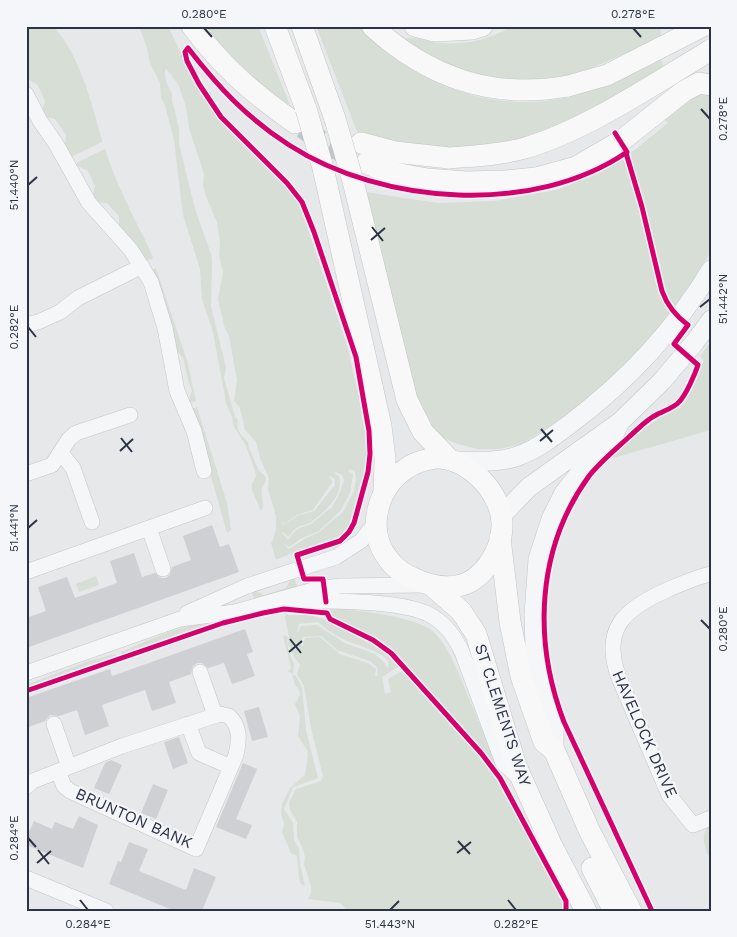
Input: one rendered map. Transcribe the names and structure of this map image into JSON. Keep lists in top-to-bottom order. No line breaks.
{"streets":{"main road":["ST CLEMENTS WAY"],"street":["HAVELOCK DRIVE","BRUNTON BANK"]},"coordinates":["0.280°E","0.278°E","51.440°N","51.442°N","0.282°E","51.441°N","0.284°E","51.443°N"]}
